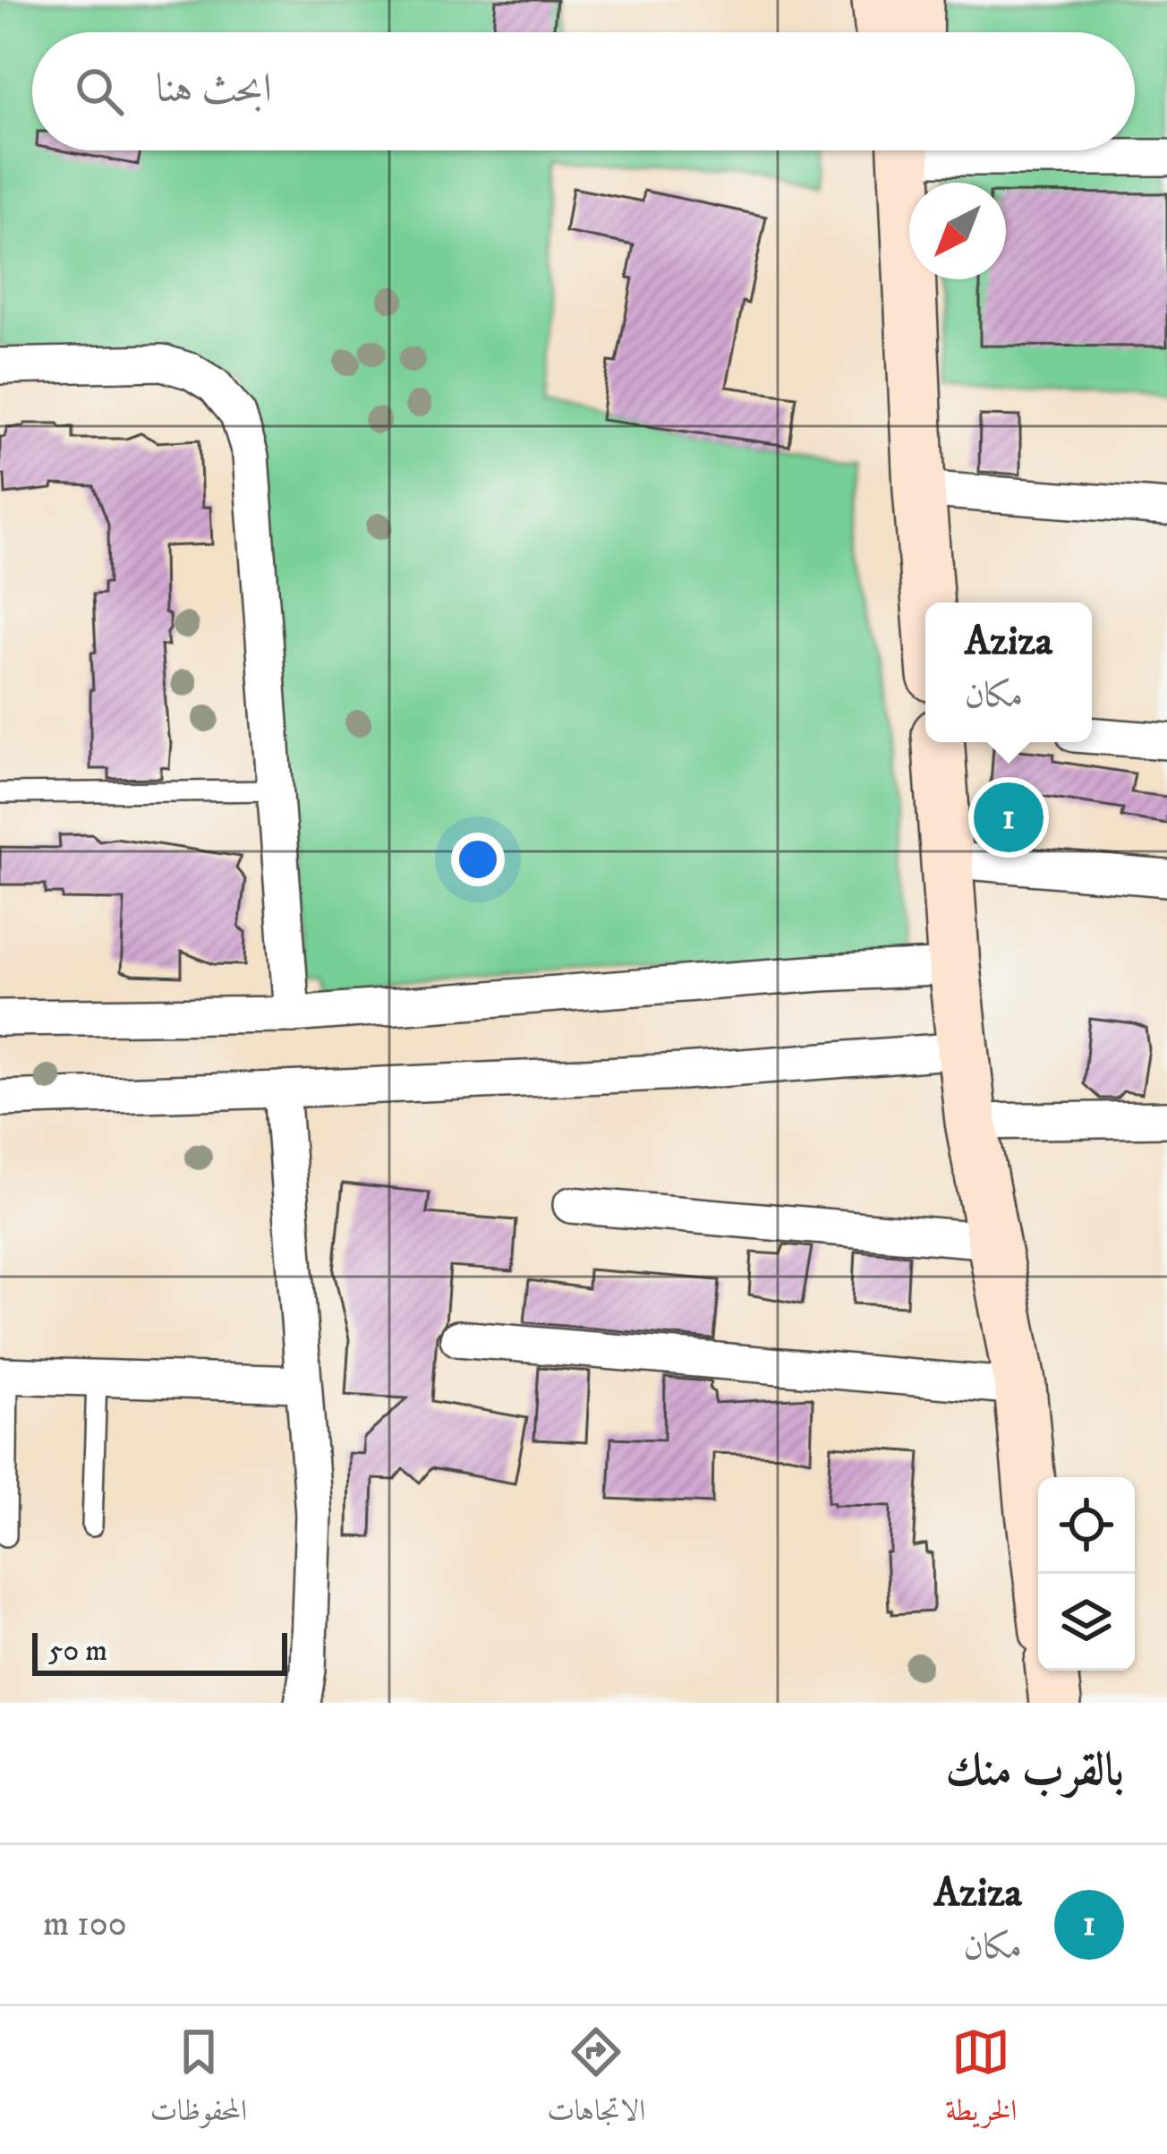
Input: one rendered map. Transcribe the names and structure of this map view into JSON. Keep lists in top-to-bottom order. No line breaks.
{"scale_bar":"50 m","north":"bottom left","page":{"search":"ابحث هنا","popup":["Aziza","مكان"],"pins":"1","scale":"50 m","heading":"بالقرب منك","list":[{"mark":"1","name":"Aziza","note":"مكان","value":"100 m"}],"nav":["الخريطة","الاتجاهات","المحفوظات"]}}
